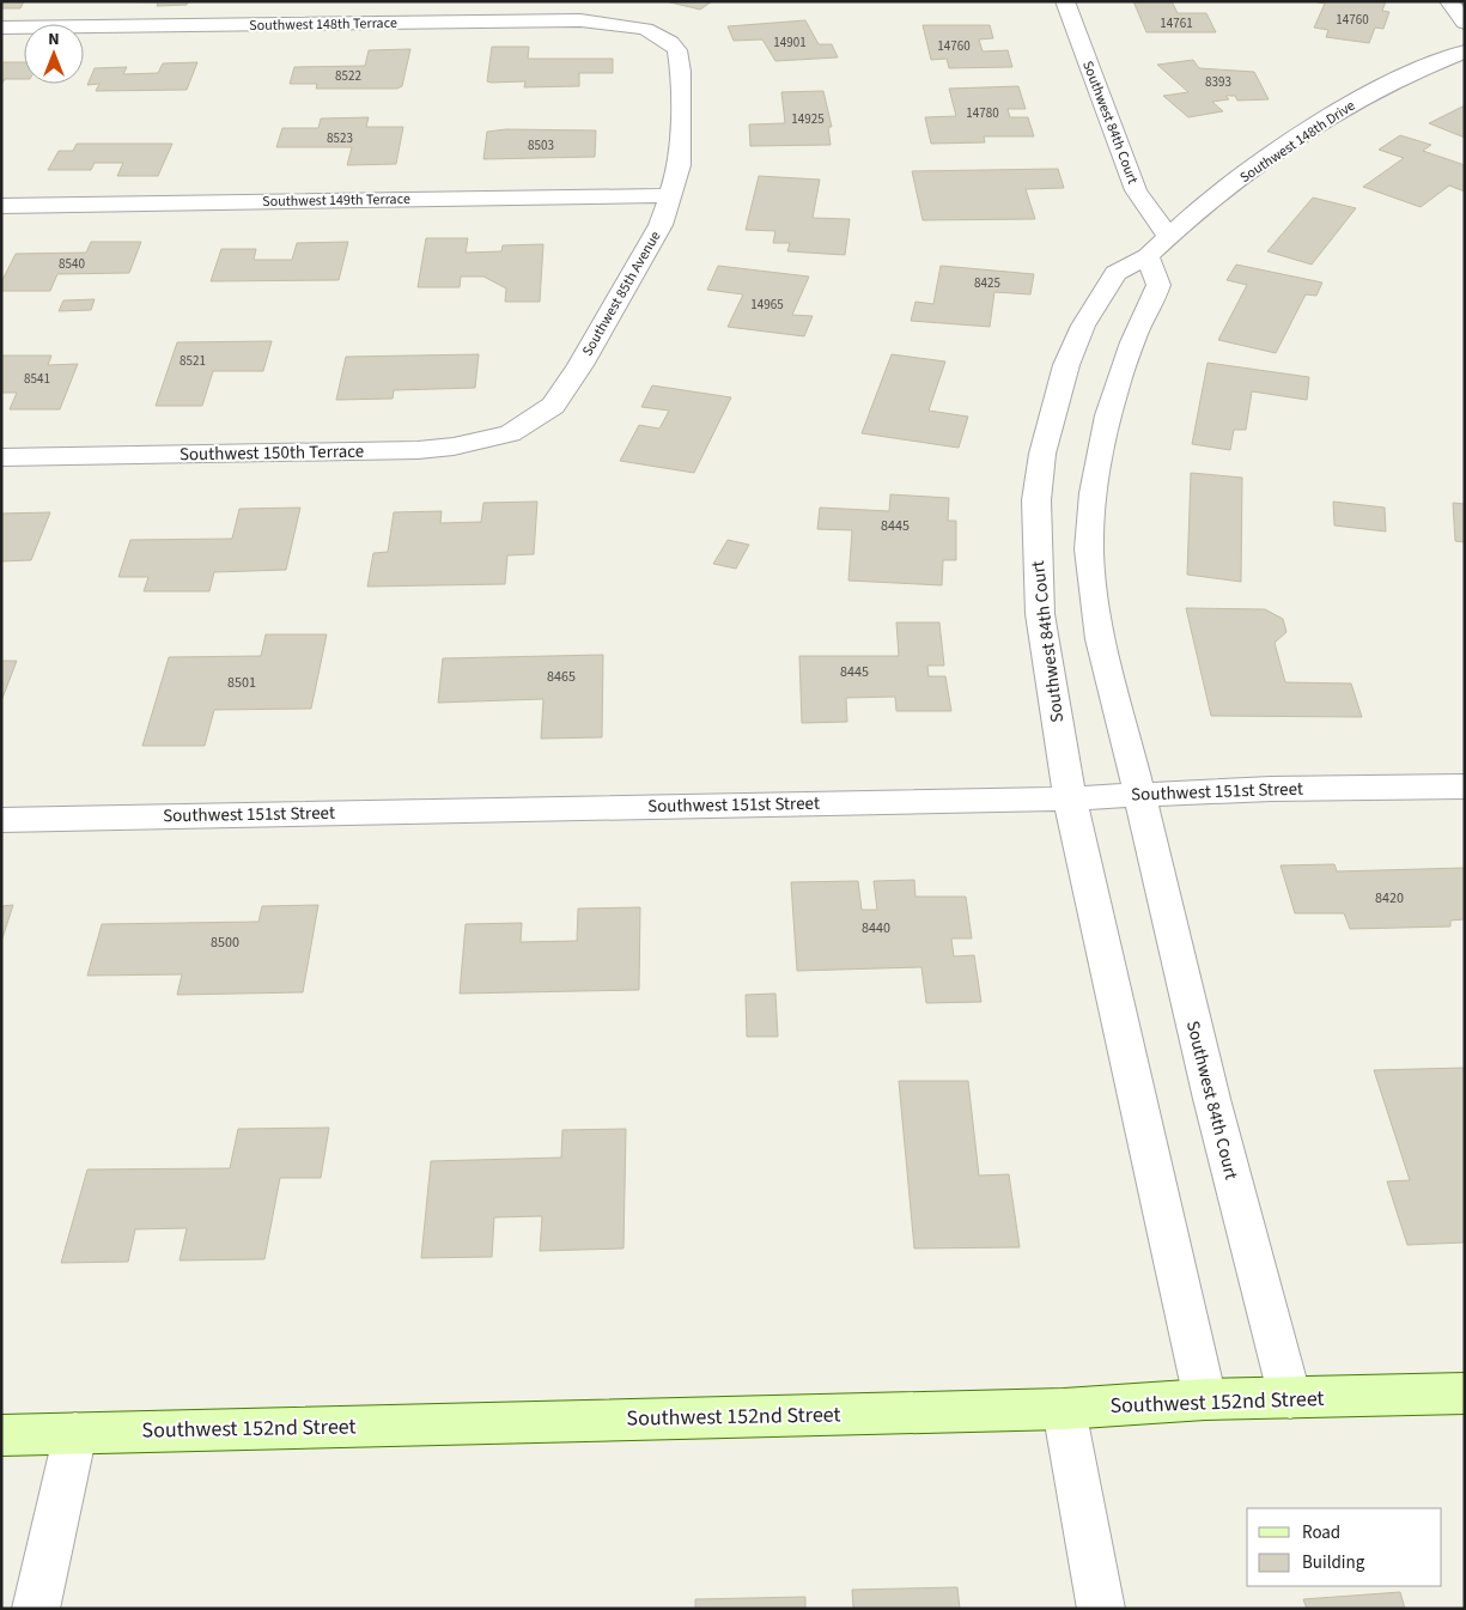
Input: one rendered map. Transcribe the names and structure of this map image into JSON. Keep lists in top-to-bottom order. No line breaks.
{"streets":{"main road":["Southwest 152nd Street"],"street":["Southwest 148th Terrace","Southwest 84th Court","Southwest 148th Drive","Southwest 149th Terrace","Southwest 85th Avenue","Southwest 150th Terrace","Southwest 151st Street"]},"crossings":[["Southwest 148th Terrace","Southwest 85th Avenue"],["Southwest 84th Court","Southwest 148th Drive"],["Southwest 84th Court","Southwest 151st Street"],["Southwest 84th Court","Southwest 152nd Street"],["Southwest 149th Terrace","Southwest 85th Avenue"],["Southwest 85th Avenue","Southwest 150th Terrace"]],"house_numbers":["14760","14761","14901","14760","8522","8393","14780","14925","8523","8503","8540","8425","14965","8521","8541","8445","8445","8465","8501","8420","8440","8500"],"legend":["Road","Building"],"north":"top"}
